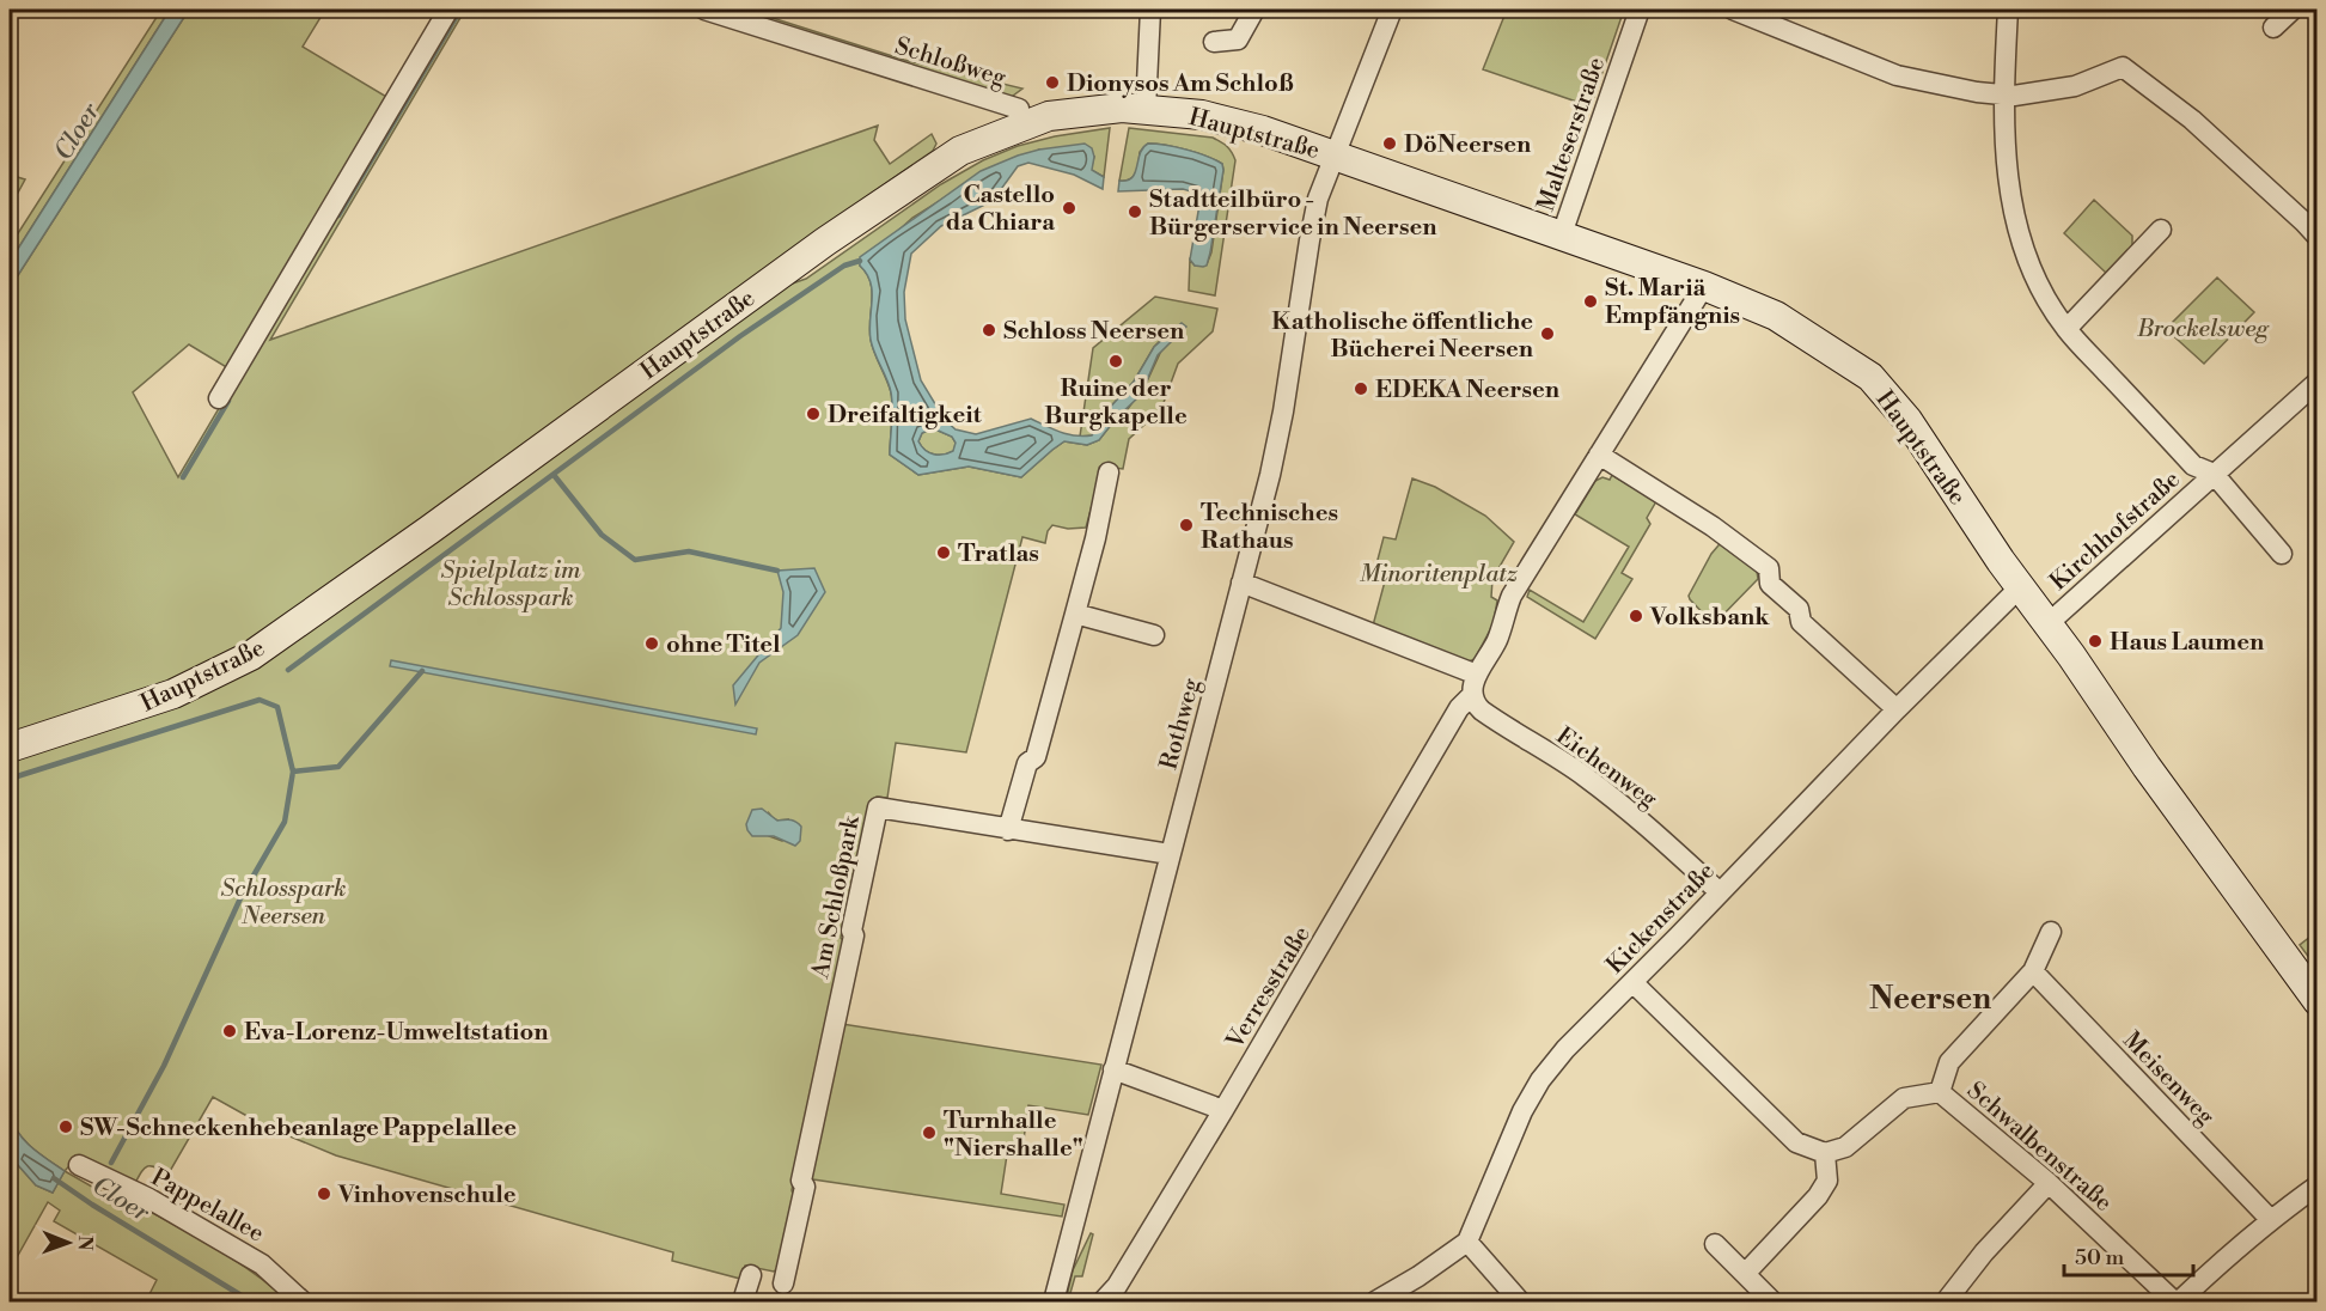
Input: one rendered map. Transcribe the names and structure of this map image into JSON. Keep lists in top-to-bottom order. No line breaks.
{"streets":{"street":["Schloßweg","Hauptstraße","Malteserstraße","Kirchhofstraße","Rothweg","Eichenweg","Am Schloßpark","Kickenstraße","Verresstraße","Meisenweg","Schwalbenstraße","Pappelallee"]},"crossings":[["Hauptstraße","Malteserstraße"],["Hauptstraße","Kirchhofstraße"],["Hauptstraße","Rothweg"],["Hauptstraße","Kickenstraße"],["Rothweg","Eichenweg"],["Rothweg","Am Schloßpark"],["Eichenweg","Kickenstraße"],["Eichenweg","Verresstraße"]],"districts":["Neersen"],"water":["Cloer"],"parks":["Brockelsweg","Spielplatz im Schlosspark","Minoritenplatz","Schlosspark Neersen"],"places":["Dionysos Am Schloß","DöNeersen","Castello da Chiara","Stadtteilbüro - Bürgerservice in Neersen","St. Mariä Empfängnis","Schloss Neersen","Katholische öffentliche Bücherei Neersen","Ruine der Burgkapelle","EDEKA Neersen","Dreifaltigkeit","Technisches Rathaus","Tratlas","Volksbank","Haus Laumen","ohne Titel","Eva-Lorenz-Umweltstation","SW-Schneckenhebeanlage Pappelallee","Turnhalle \"Niershalle\"","Vinhovenschule"],"scale_bar":"50 m","north":"right"}
